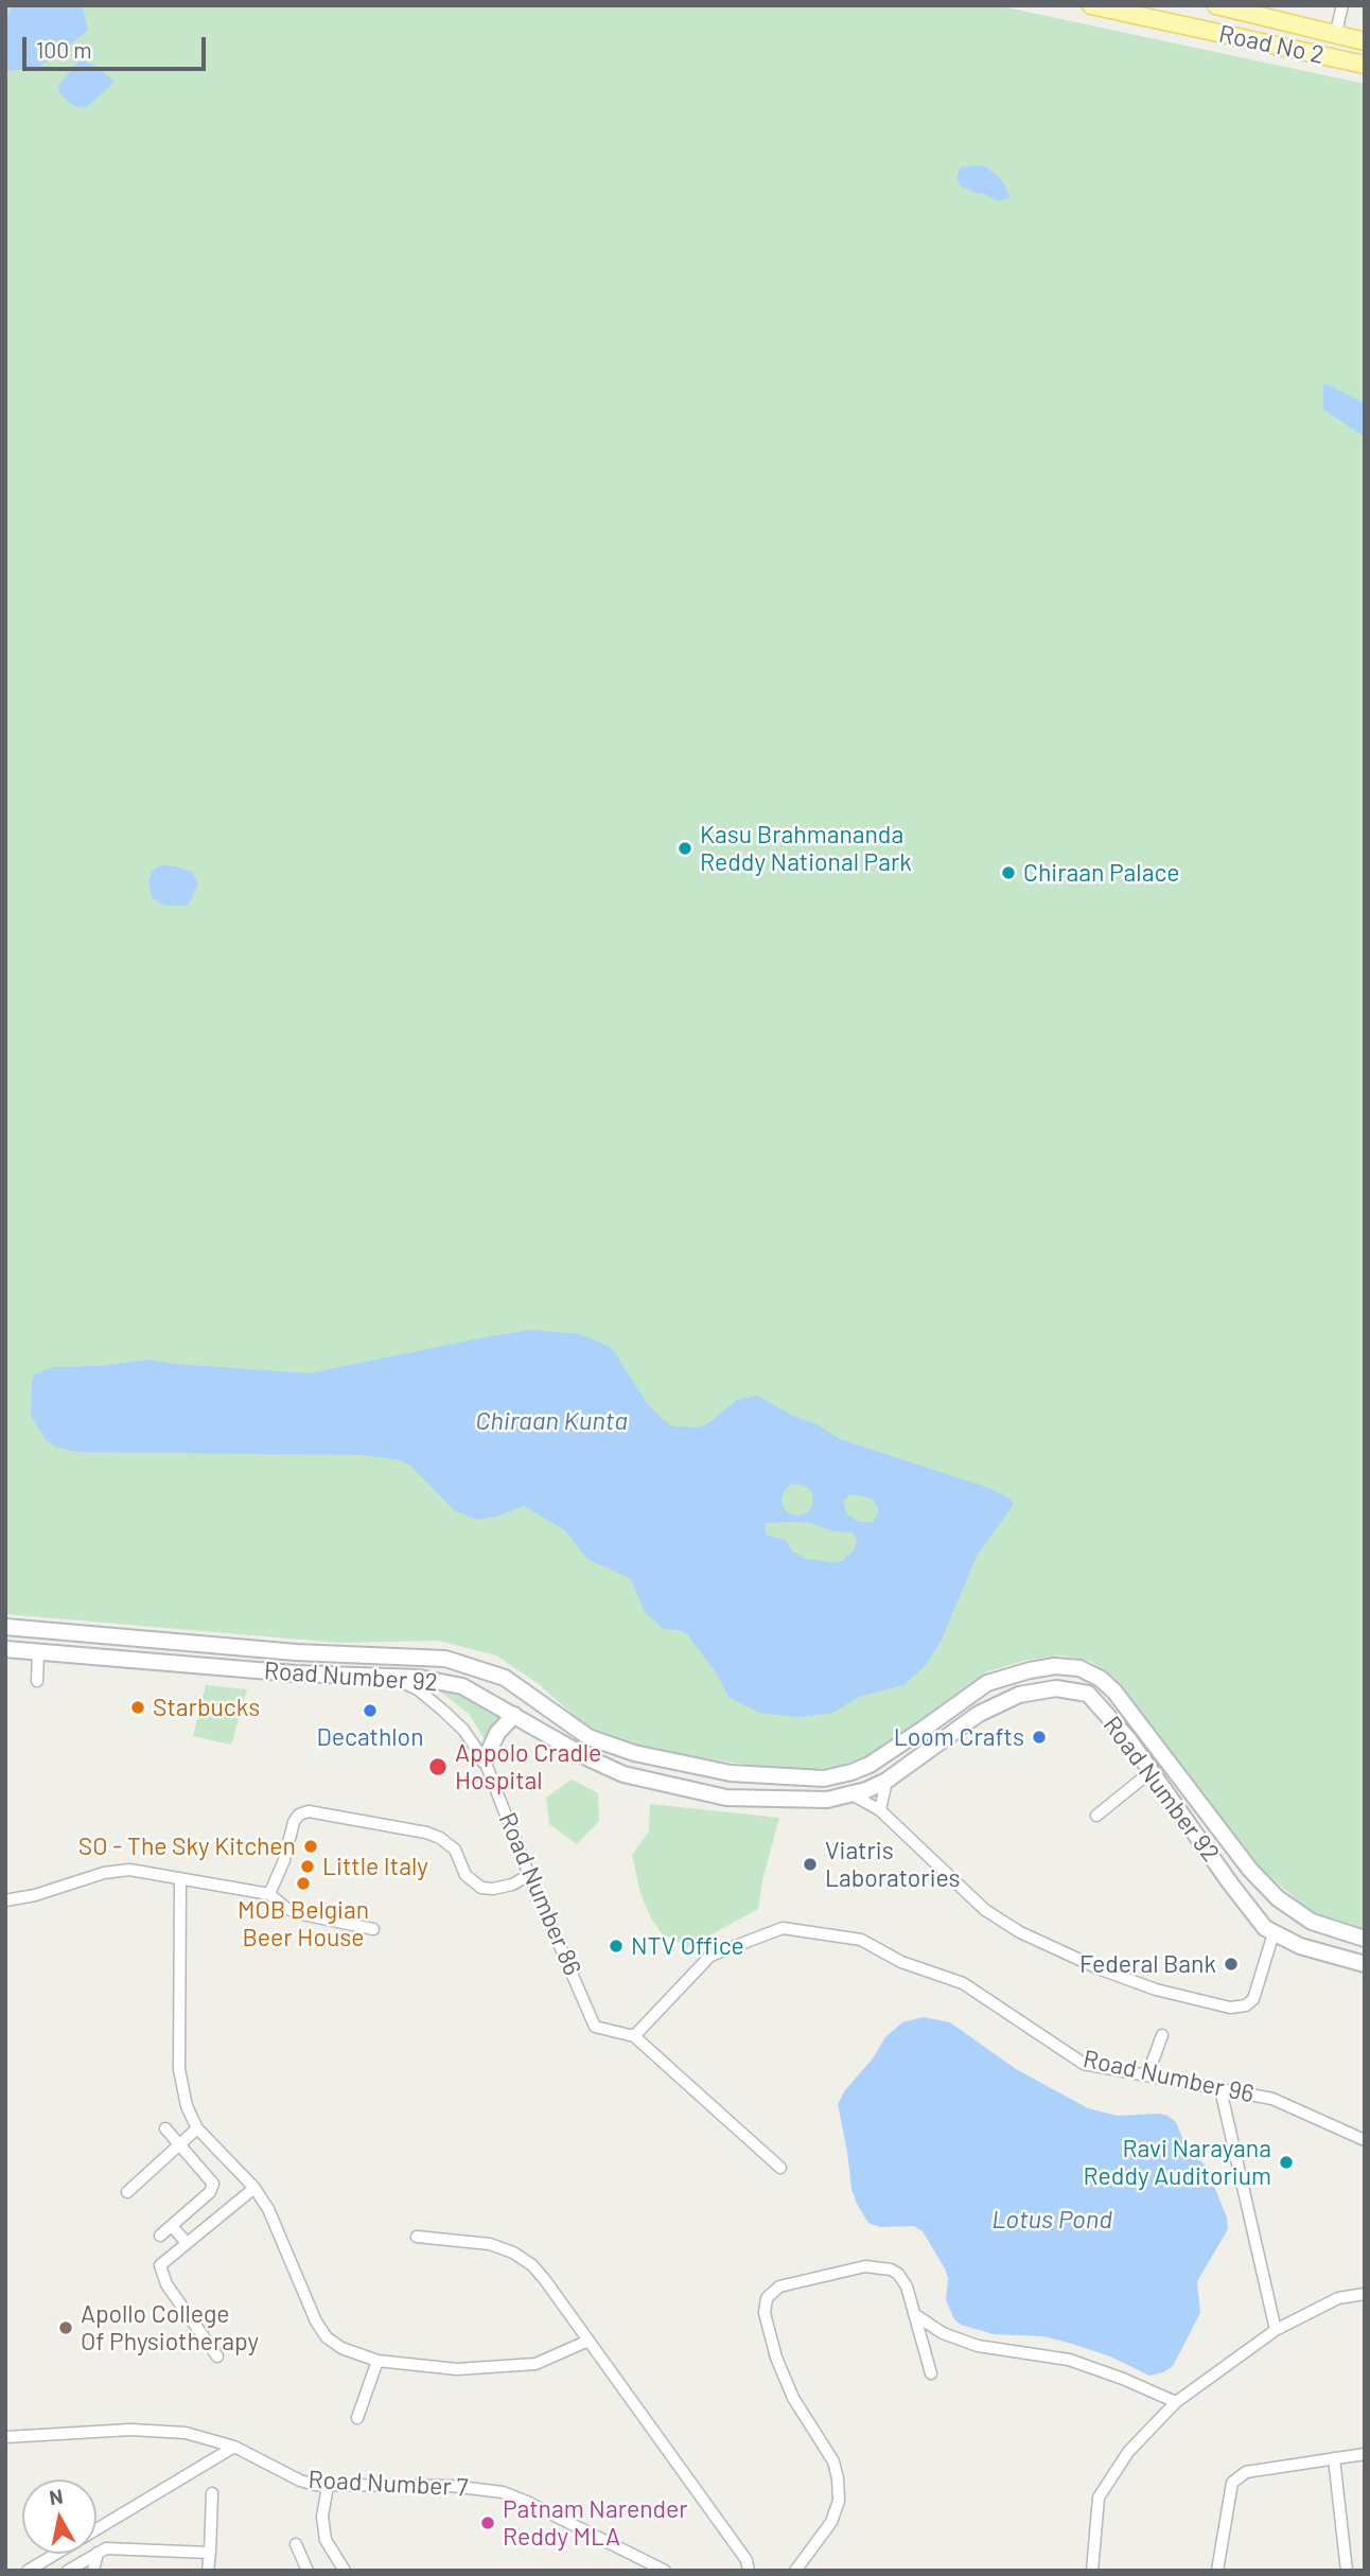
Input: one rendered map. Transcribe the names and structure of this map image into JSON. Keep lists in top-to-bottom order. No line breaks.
{"streets":{"main road":["Road No 2","Road Number 92"],"street":["Road Number 86","Road Number 96","Road Number 7"]},"crossings":[["Road Number 92","Road Number 86"],["Road Number 86","Road Number 96"]],"water":["Chiraan Kunta","Lotus Pond"],"places":["Kasu Brahmananda Reddy National Park","Chiraan Palace","Starbucks","Decathlon","Loom Crafts","Appolo Cradle Hospital","SO - The Sky Kitchen","Viatris Laboratories","Little Italy","MOB Belgian Beer House","NTV Office","Federal Bank","Ravi Narayana Reddy Auditorium","Apollo College Of Physiotherapy","Patnam Narender Reddy MLA"],"scale_bar":"100 m","north":"top"}
